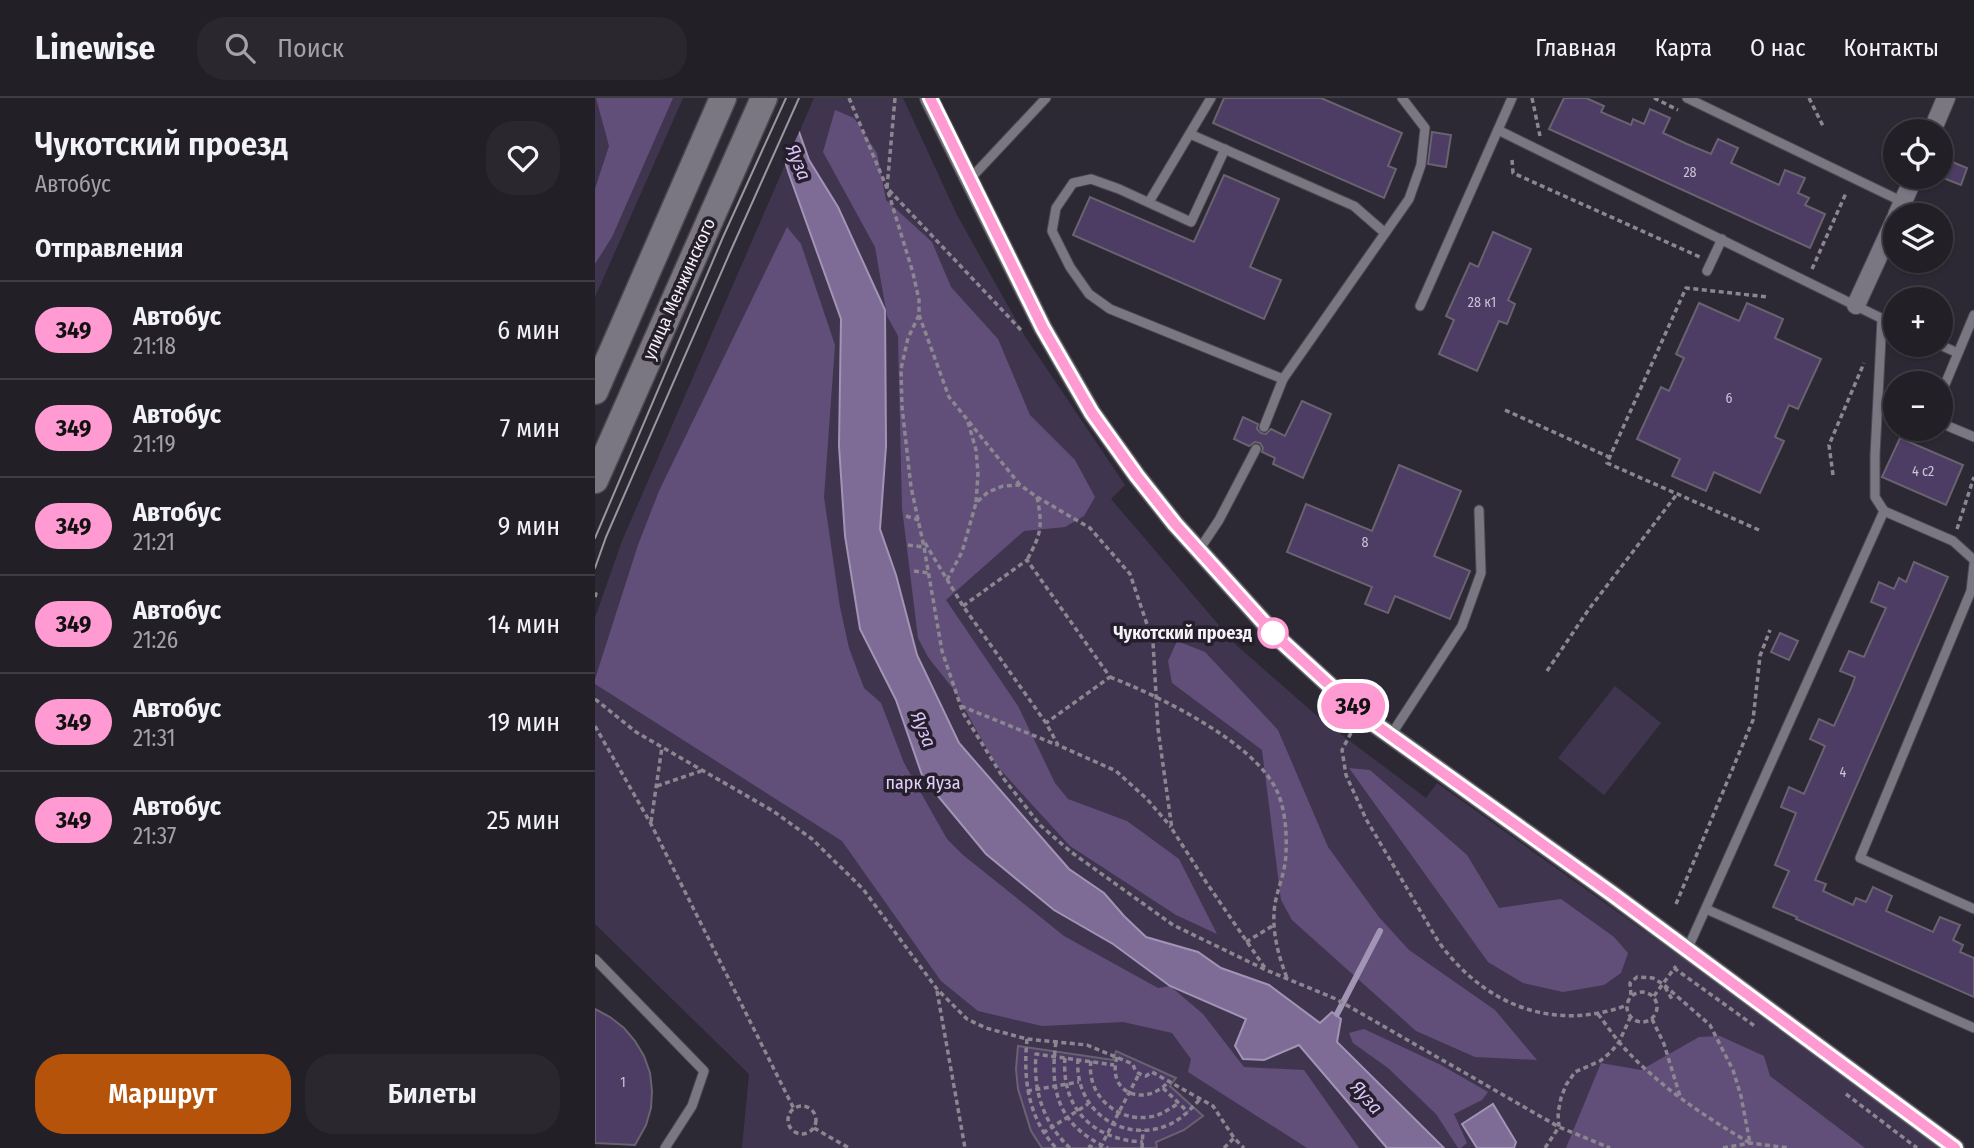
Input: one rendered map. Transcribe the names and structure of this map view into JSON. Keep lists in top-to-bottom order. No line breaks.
{"streets":{"main road":["улица Менжинского"]},"water":["Яуза"],"parks":["парк Яуза"],"places":["Чукотский проезд"],"lines":["bus line 349"],"house_numbers":["28","28 к1","6","4 с2","8","4","1"],"page":{"header":"Linewise","search":"Поиск","nav":["Главная","Карта","О нас","Контакты"],"heading":[["Чукотский проезд","Автобус"],"Отправления"],"on_map":"349","map_buttons":["+","−"],"list":[{"mark":"349","name":"Автобус","note":"21:18","value":"6 мин"},{"mark":"349","name":"Автобус","note":"21:19","value":"7 мин"},{"mark":"349","name":"Автобус","note":"21:21","value":"9 мин"},{"mark":"349","name":"Автобус","note":"21:26","value":"14 мин"},{"mark":"349","name":"Автобус","note":"21:31","value":"19 мин"},{"mark":"349","name":"Автобус","note":"21:37","value":"25 мин"}],"buttons":["Маршрут","Билеты"]}}
